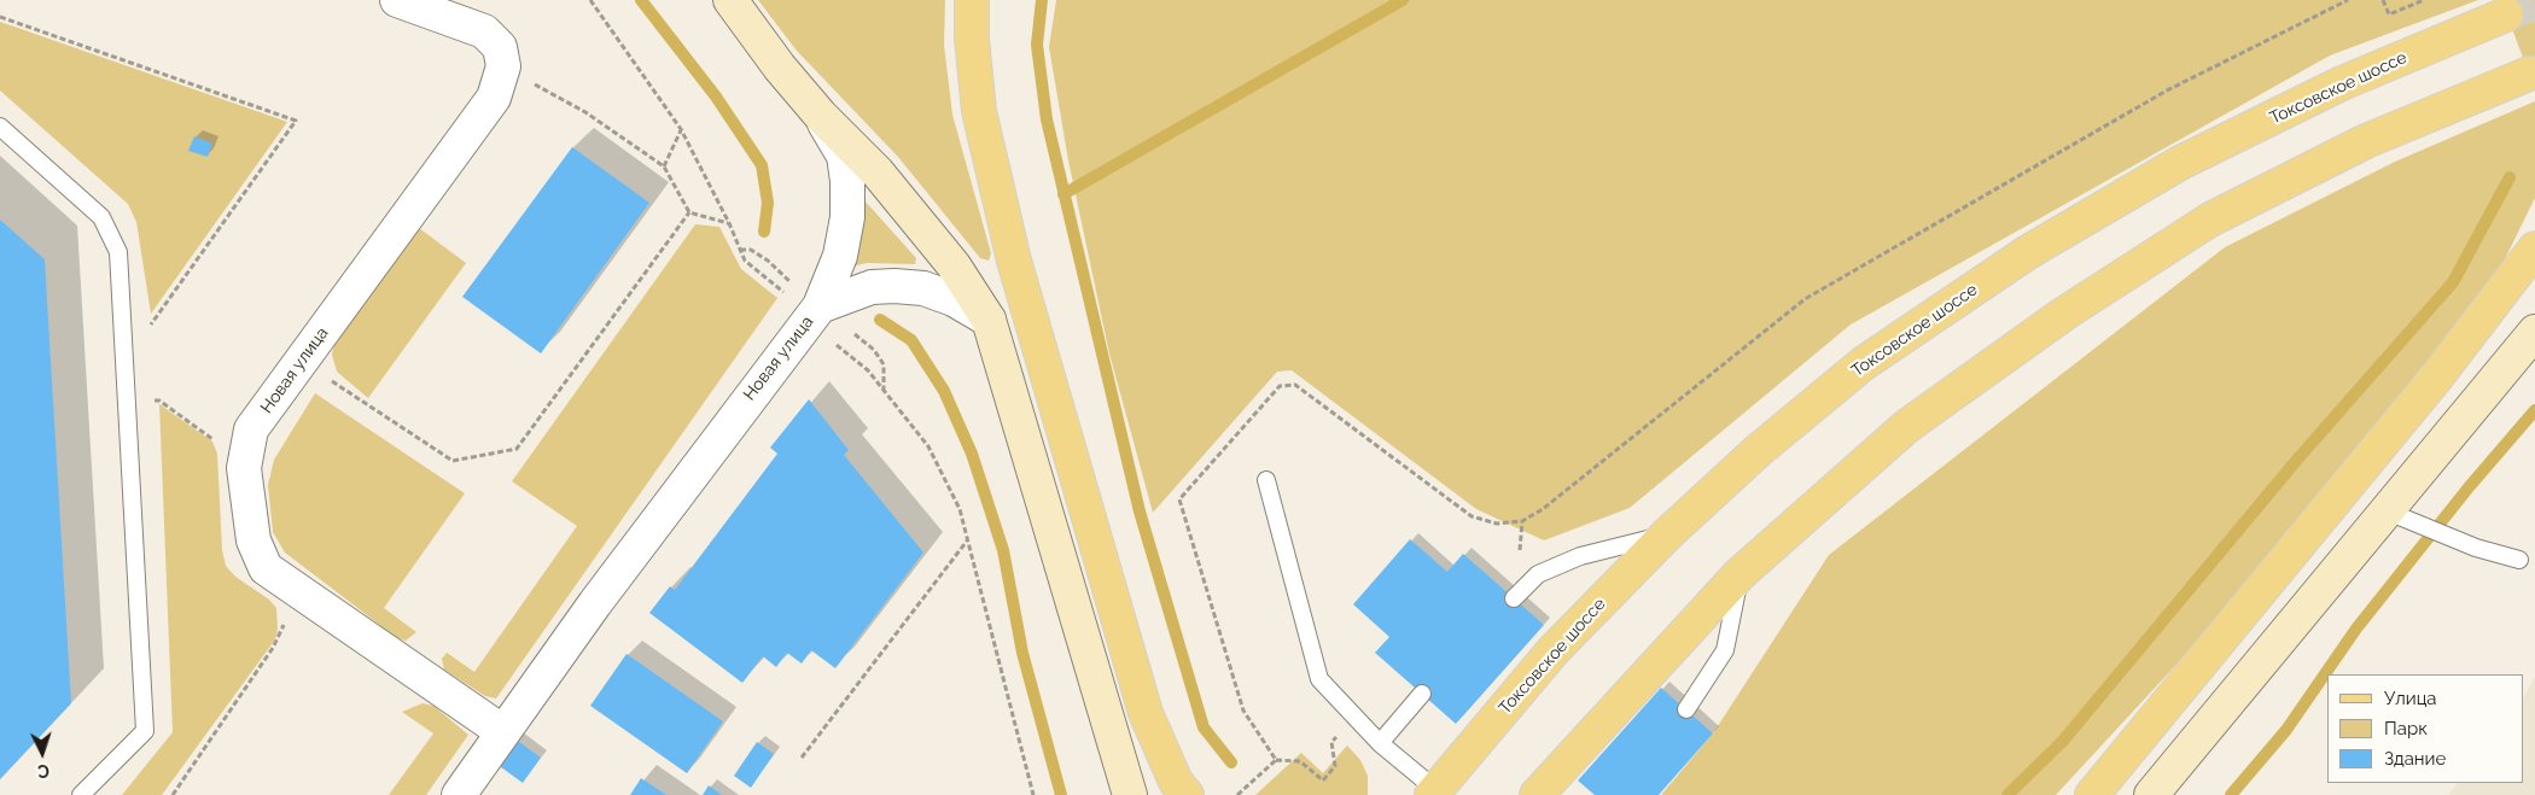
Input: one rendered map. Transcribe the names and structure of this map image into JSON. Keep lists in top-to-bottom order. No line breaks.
{"streets":{"main road":["Токсовское шоссе"],"street":["Новая улица"]},"legend":["Улица","Парк","Здание"],"north":"bottom"}
